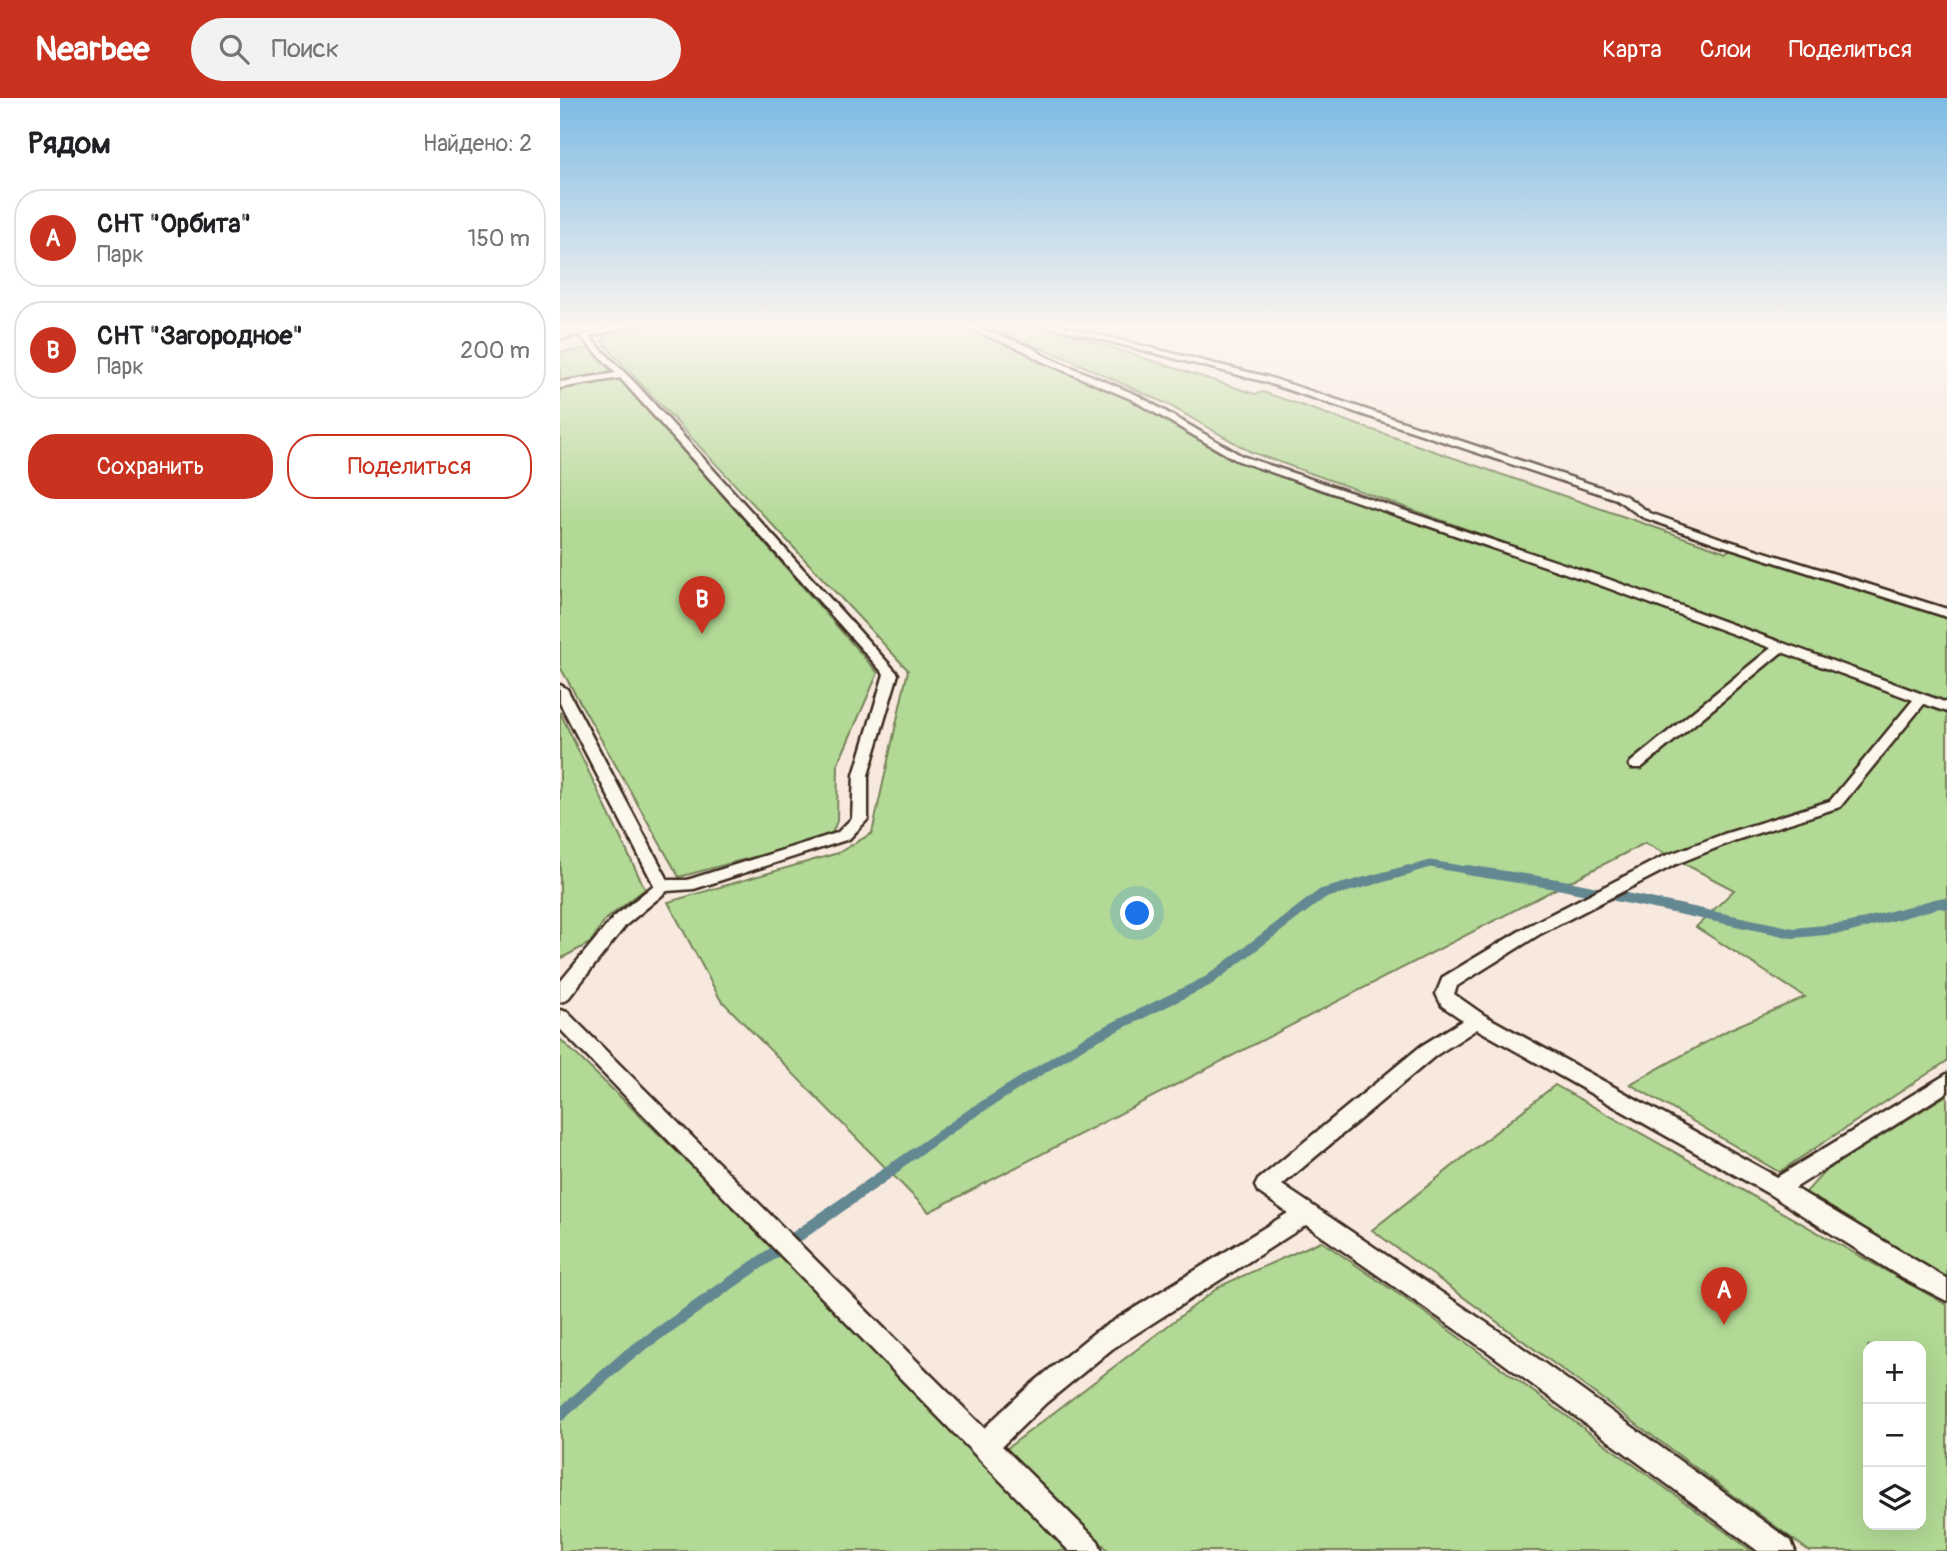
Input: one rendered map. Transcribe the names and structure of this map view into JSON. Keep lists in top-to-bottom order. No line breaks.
{"page":{"header":"Nearbee","search":"Поиск","nav":["Карта","Слои","Поделиться"],"heading":["Рядом","Найдено: 2"],"list":[{"mark":"A","name":"CНТ \"Орбита\"","note":"Парк","value":"150 m"},{"mark":"B","name":"СНТ \"Загородное\"","note":"Парк","value":"200 m"}],"buttons":["Сохранить","Поделиться"],"pins":["B","A"],"map_buttons":["+","−"]}}
